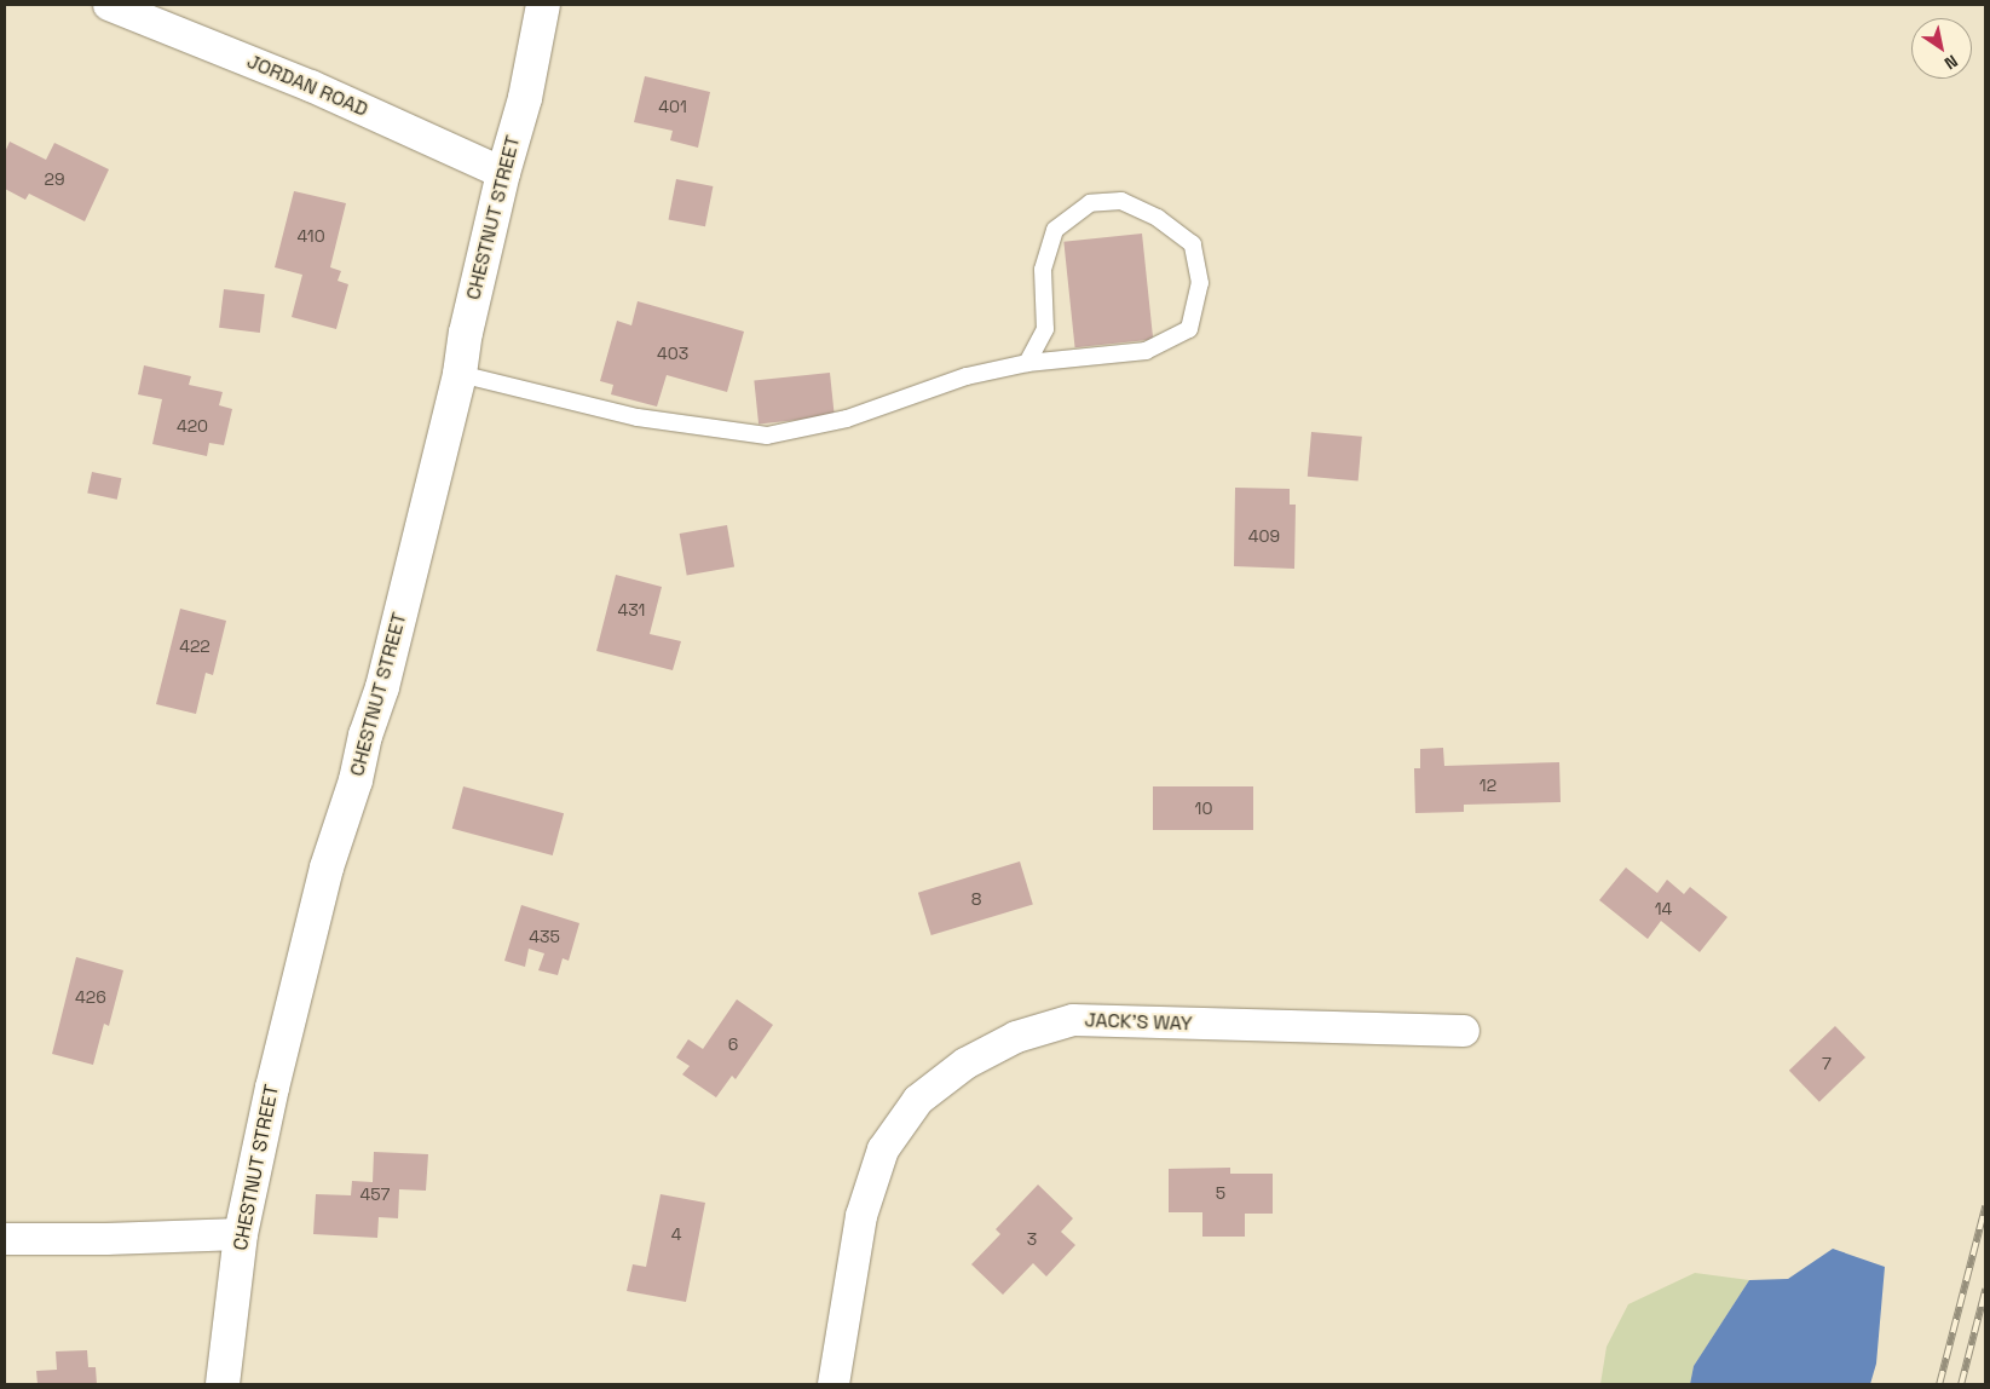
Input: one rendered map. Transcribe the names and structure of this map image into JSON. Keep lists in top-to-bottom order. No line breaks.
{"streets":{"main road":["CHESTNUT STREET"],"street":["JORDAN ROAD","JACK'S WAY"]},"crossings":[["JORDAN ROAD","CHESTNUT STREET"]],"house_numbers":["401","29","410","403","420","409","431","422","12","10","8","14","435","426","6","7","5","457","4","3"],"north":"bottom right"}
